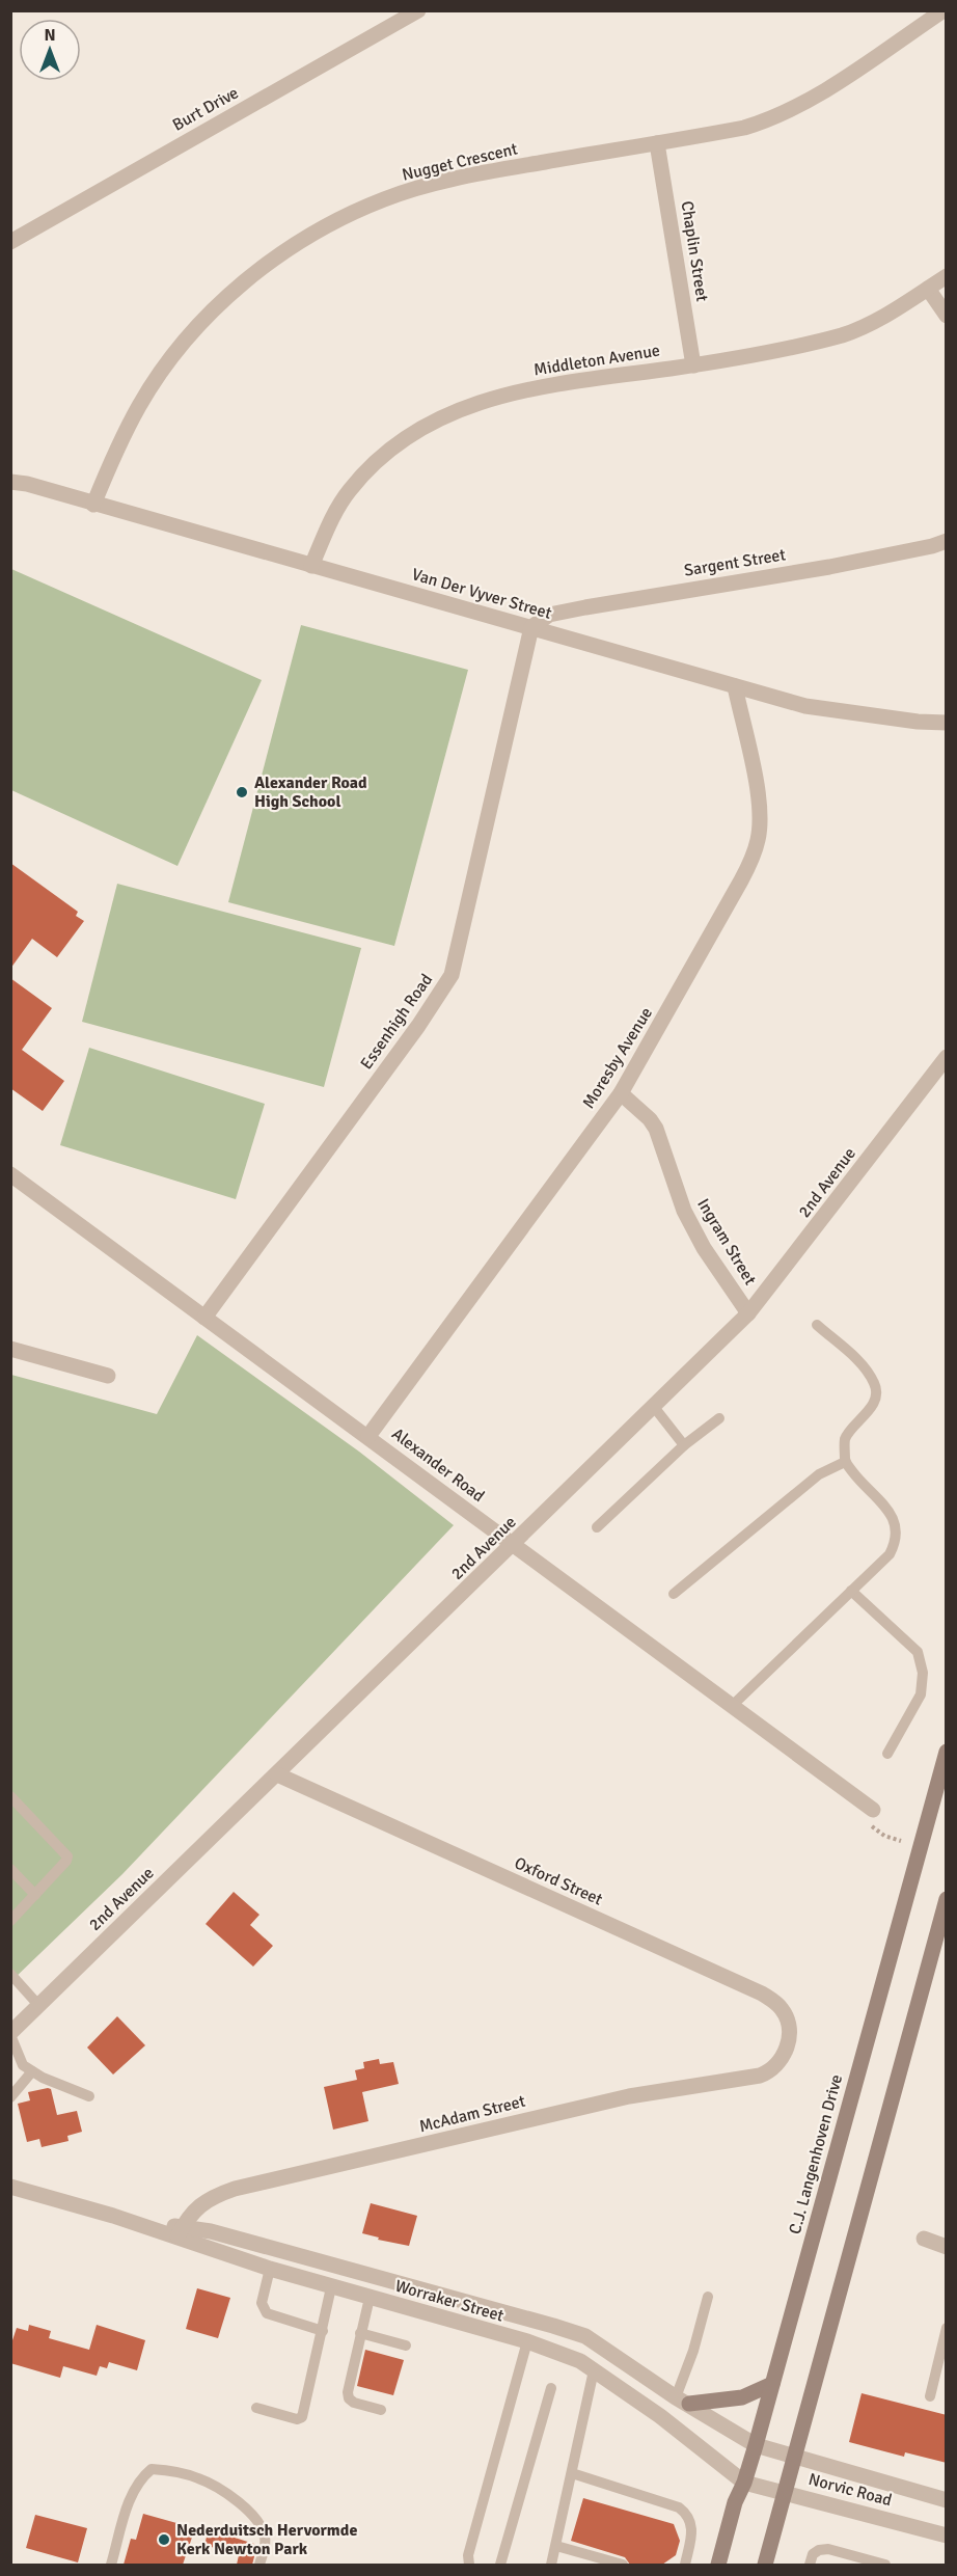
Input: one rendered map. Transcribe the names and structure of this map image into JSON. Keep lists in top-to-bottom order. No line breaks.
{"streets":{"main road":["C.J. Langenhoven Drive"],"street":["Burt Drive","Nugget Crescent","Chaplin Street","Middleton Avenue","Sargent Street","Van Der Vyver Street","Essenhigh Road","Moresby Avenue","2nd Avenue","Ingram Street","Alexander Road","Oxford Street","McAdam Street","Worraker Street","Norvic Road"]},"crossings":[["Nugget Crescent","Chaplin Street"],["Nugget Crescent","Van Der Vyver Street"],["Chaplin Street","Middleton Avenue"],["Middleton Avenue","Van Der Vyver Street"],["Sargent Street","Van Der Vyver Street"],["Sargent Street","Essenhigh Road"],["Van Der Vyver Street","Essenhigh Road"],["Van Der Vyver Street","Moresby Avenue"],["Essenhigh Road","Alexander Road"],["Moresby Avenue","Ingram Street"],["Moresby Avenue","Alexander Road"],["2nd Avenue","Ingram Street"],["2nd Avenue","Alexander Road"],["2nd Avenue","Oxford Street"],["Oxford Street","McAdam Street"],["McAdam Street","Worraker Street"],["C.J. Langenhoven Drive","Worraker Street"],["C.J. Langenhoven Drive","Norvic Road"],["Worraker Street","Norvic Road"]],"places":["Alexander Road High School","Nederduitsch Hervormde Kerk Newton Park"],"north":"top"}
